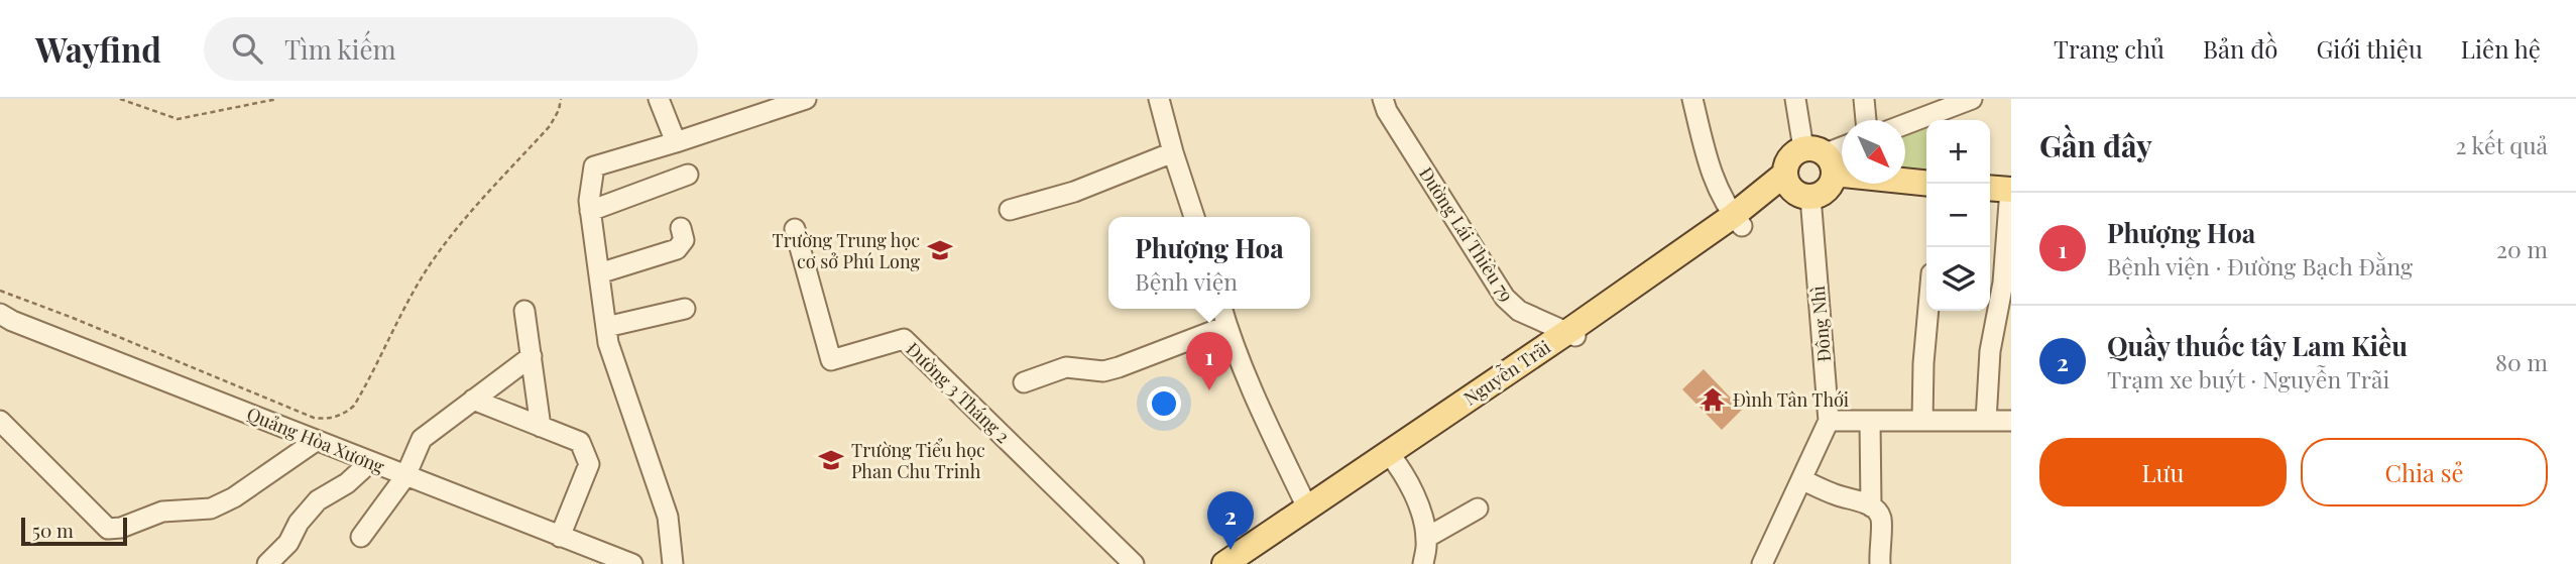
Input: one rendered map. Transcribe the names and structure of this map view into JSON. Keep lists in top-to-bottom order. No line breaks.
{"streets":{"main road":["Nguyễn Trãi"],"street":["Đường Lái Thiêu 79","Đông Nhì","Đường 3 Tháng 2","Quảng Hòa Xương"]},"crossings":[["Đường Lái Thiêu 79","Nguyễn Trãi"],["Đông Nhì","Nguyễn Trãi"]],"places":{"school or university":["Trường Trung học cơ sở Phú Long","Trường Tiểu học Phan Chu Trinh"],"temple":["Đình Tân Thới"]},"scale_bar":"50 m","north":"bottom right","page":{"header":"Wayfind","search":"Tìm kiếm","nav":["Trang chủ","Bản đồ","Giới thiệu","Liên hệ"],"heading":["Gần đây","2 kết quả"],"map_buttons":["+","−"],"list":[{"mark":"1","name":"Phượng Hoa","note":"Bệnh viện · Đường Bạch Đằng","value":"20 m"},{"mark":"2","name":"Quầy thuốc tây Lam Kiều","note":"Trạm xe buýt · Nguyễn Trãi","value":"80 m"}],"popup":["Phượng Hoa","Bệnh viện"],"pins":["1","2"],"buttons":["Lưu","Chia sẻ"],"scale":"50 m"}}
